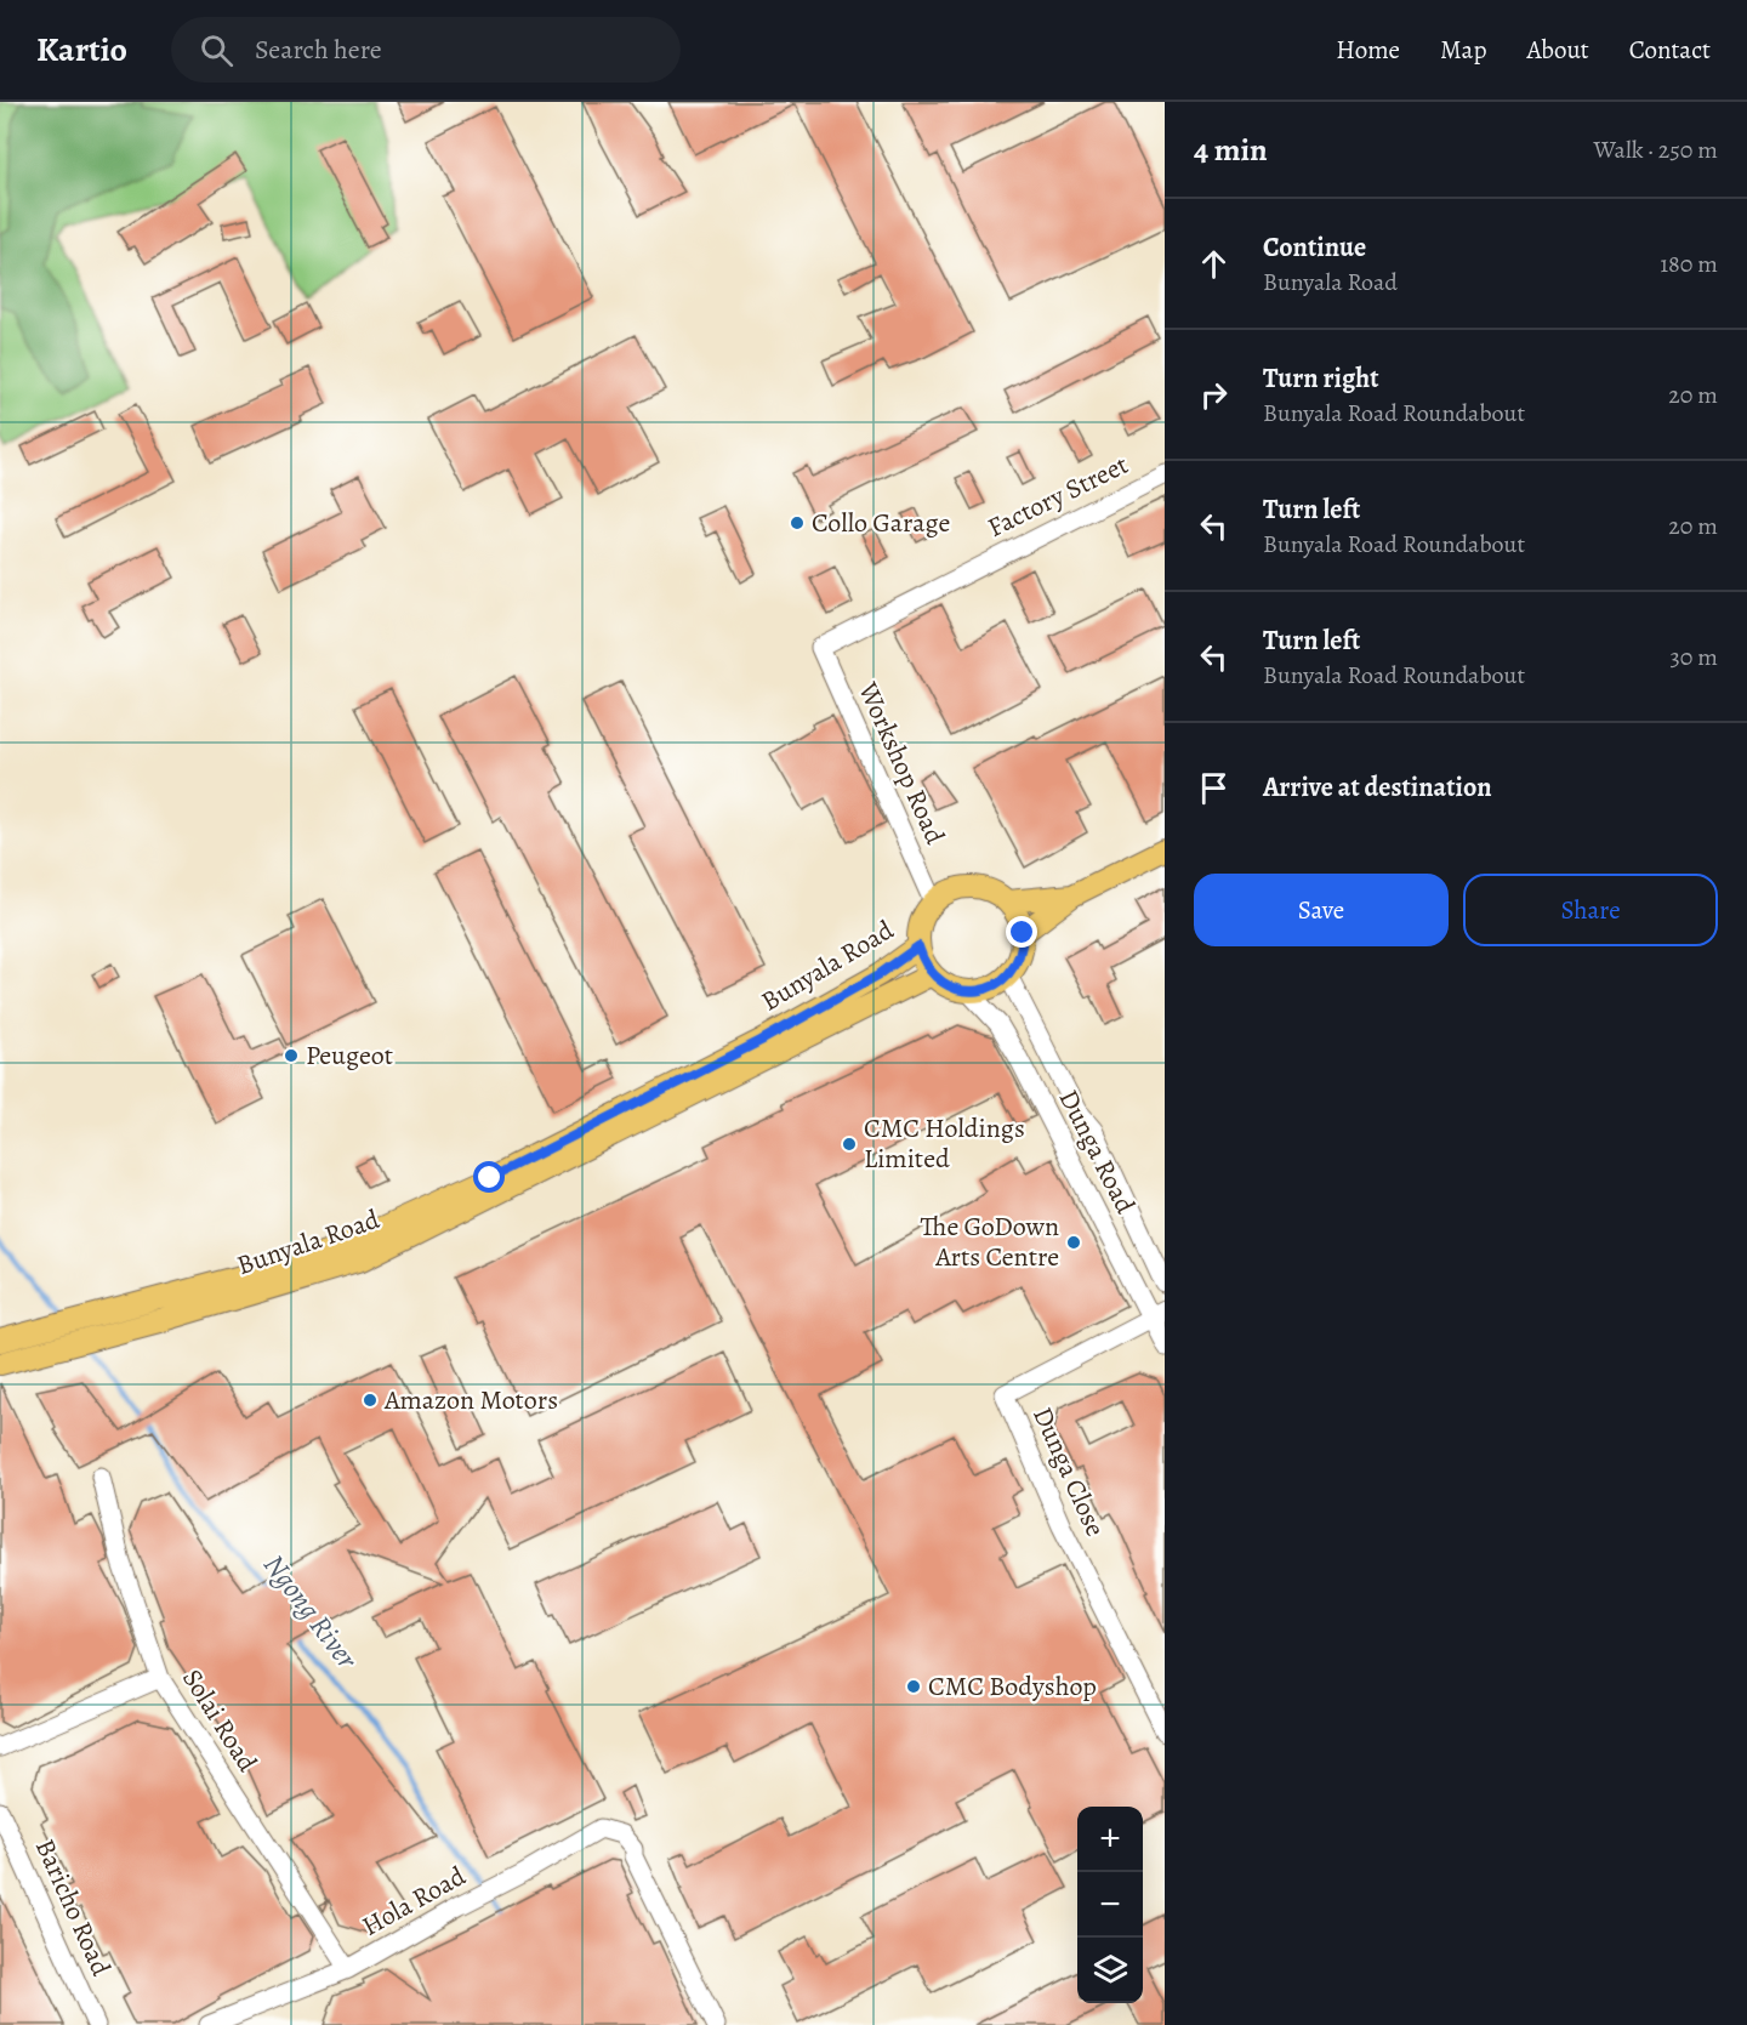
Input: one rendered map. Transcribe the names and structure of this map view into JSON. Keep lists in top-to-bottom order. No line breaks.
{"streets":{"main road":["Bunyala Road"],"street":["Factory Street","Workshop Road","Dunga Road","Dunga Close","Solai Road","Hola Road","Baricho Road"]},"crossings":[["Factory Street","Workshop Road"],["Workshop Road","Bunyala Road"],["Workshop Road","Dunga Road"],["Bunyala Road","Dunga Road"],["Dunga Road","Dunga Close"],["Solai Road","Hola Road"]],"water":["Ngong River"],"places":["Collo Garage","Peugeot","CMC Holdings Limited","The GoDown Arts Centre","Amazon Motors","CMC Bodyshop"],"page":{"header":"Kartio","search":"Search here","nav":["Home","Map","About","Contact"],"heading":["4 min","Walk · 250 m"],"list":[["Continue","Bunyala Road","180 m"],["Turn right","Bunyala Road Roundabout","20 m"],["Turn left","Bunyala Road Roundabout","20 m"],["Turn left","Bunyala Road Roundabout","30 m"],"Arrive at destination"],"buttons":["Save","Share"],"map_buttons":["+","−"]}}
